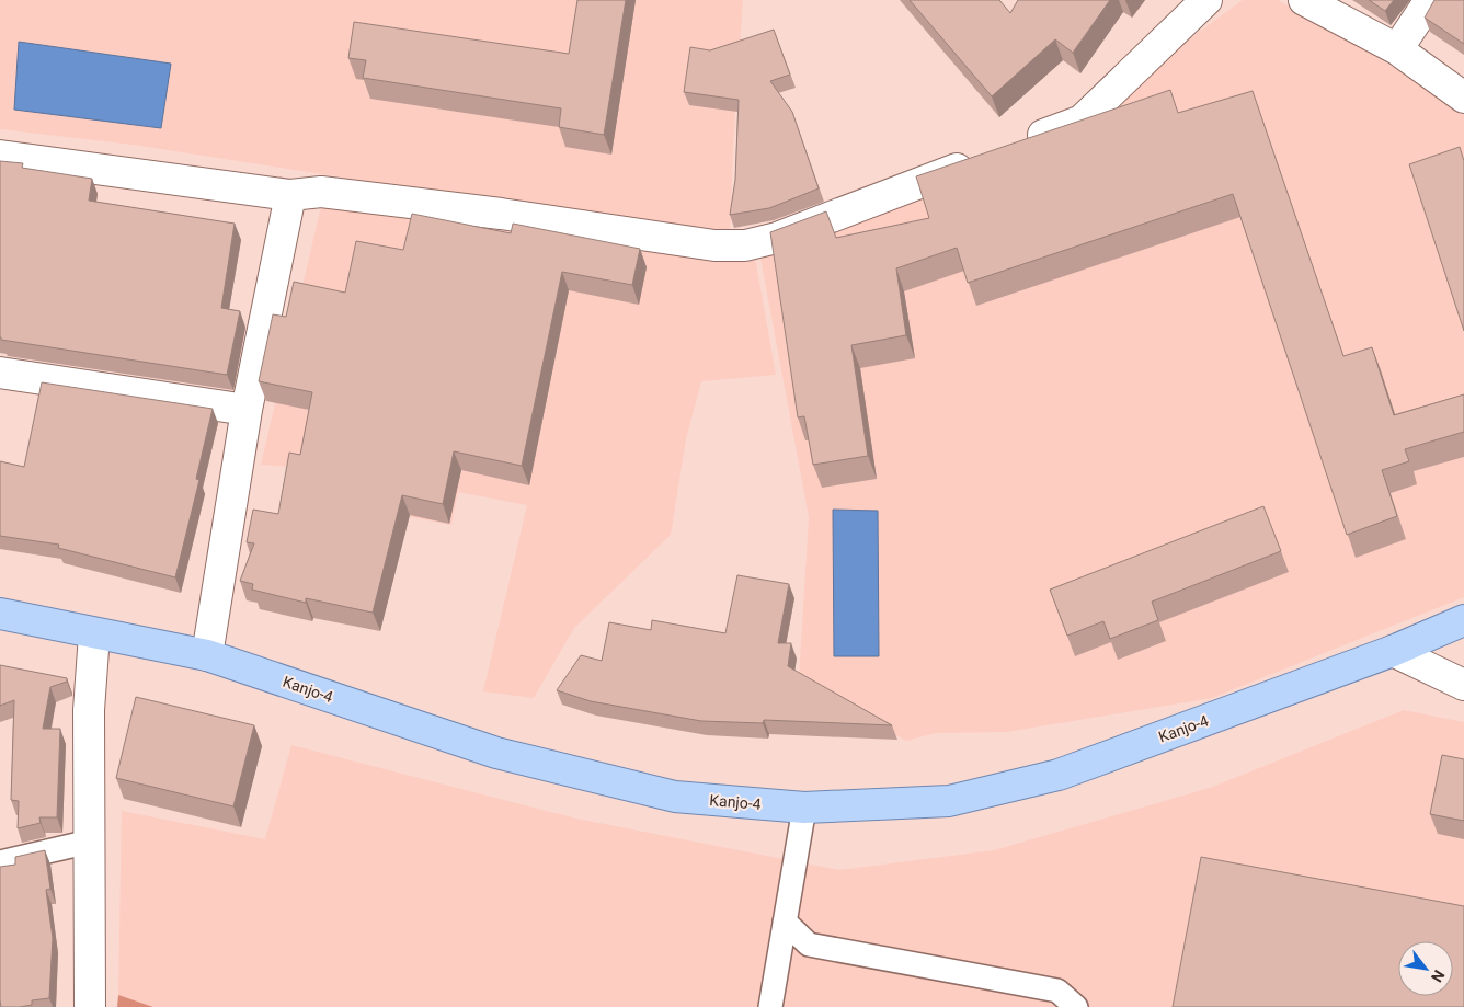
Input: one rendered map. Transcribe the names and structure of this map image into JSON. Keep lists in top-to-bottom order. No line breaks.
{"streets":{"main road":["Kanjo-4"]},"north":"bottom right"}
